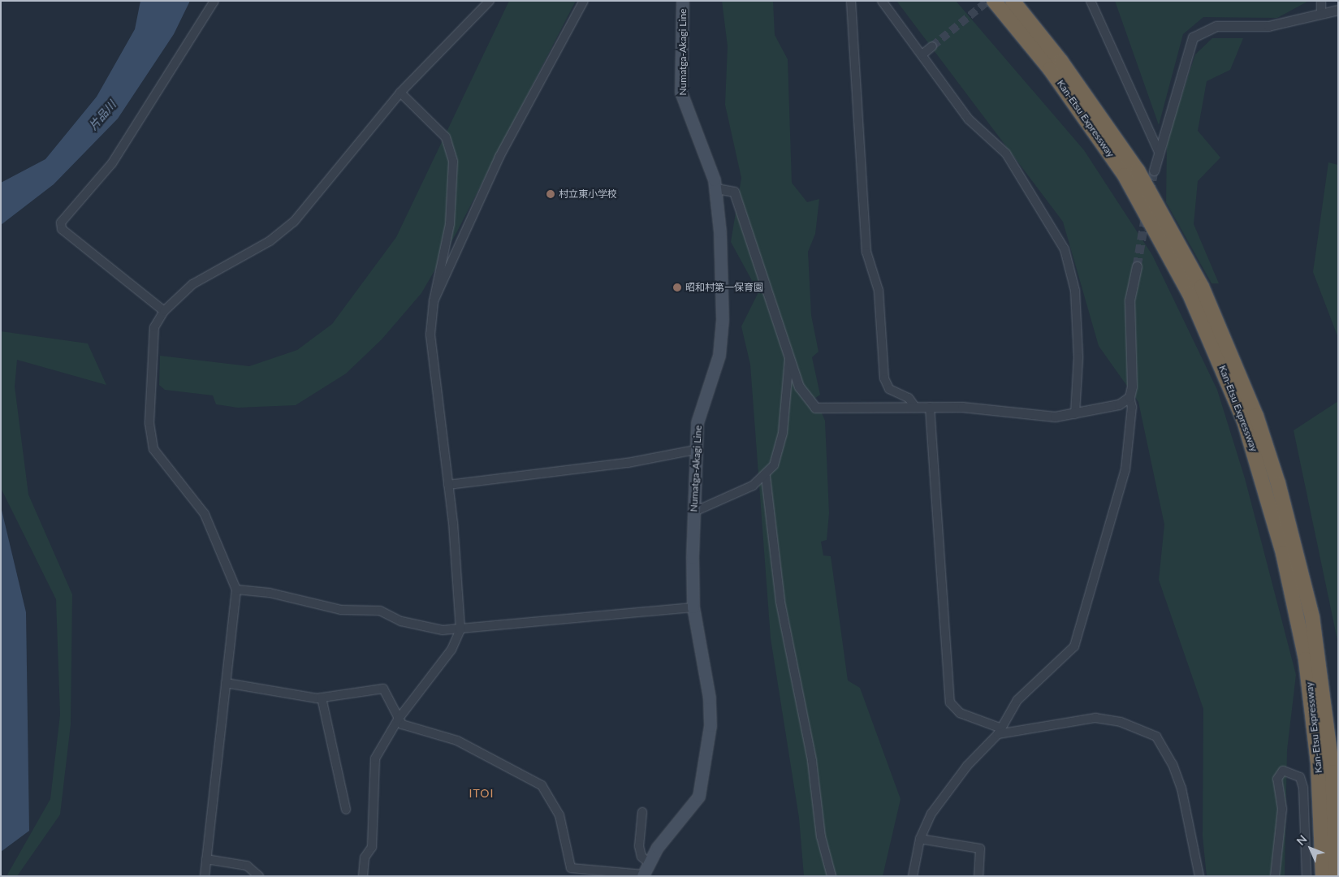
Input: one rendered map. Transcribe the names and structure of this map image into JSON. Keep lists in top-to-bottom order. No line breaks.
{"streets":{"highway":["Kan-Etsu Expressway"],"main road":["Numatga-Akagi Line"]},"districts":["ITOI"],"water":["片品川"],"places":["村立東小学校","昭和村第一保育園"],"north":"top left"}
